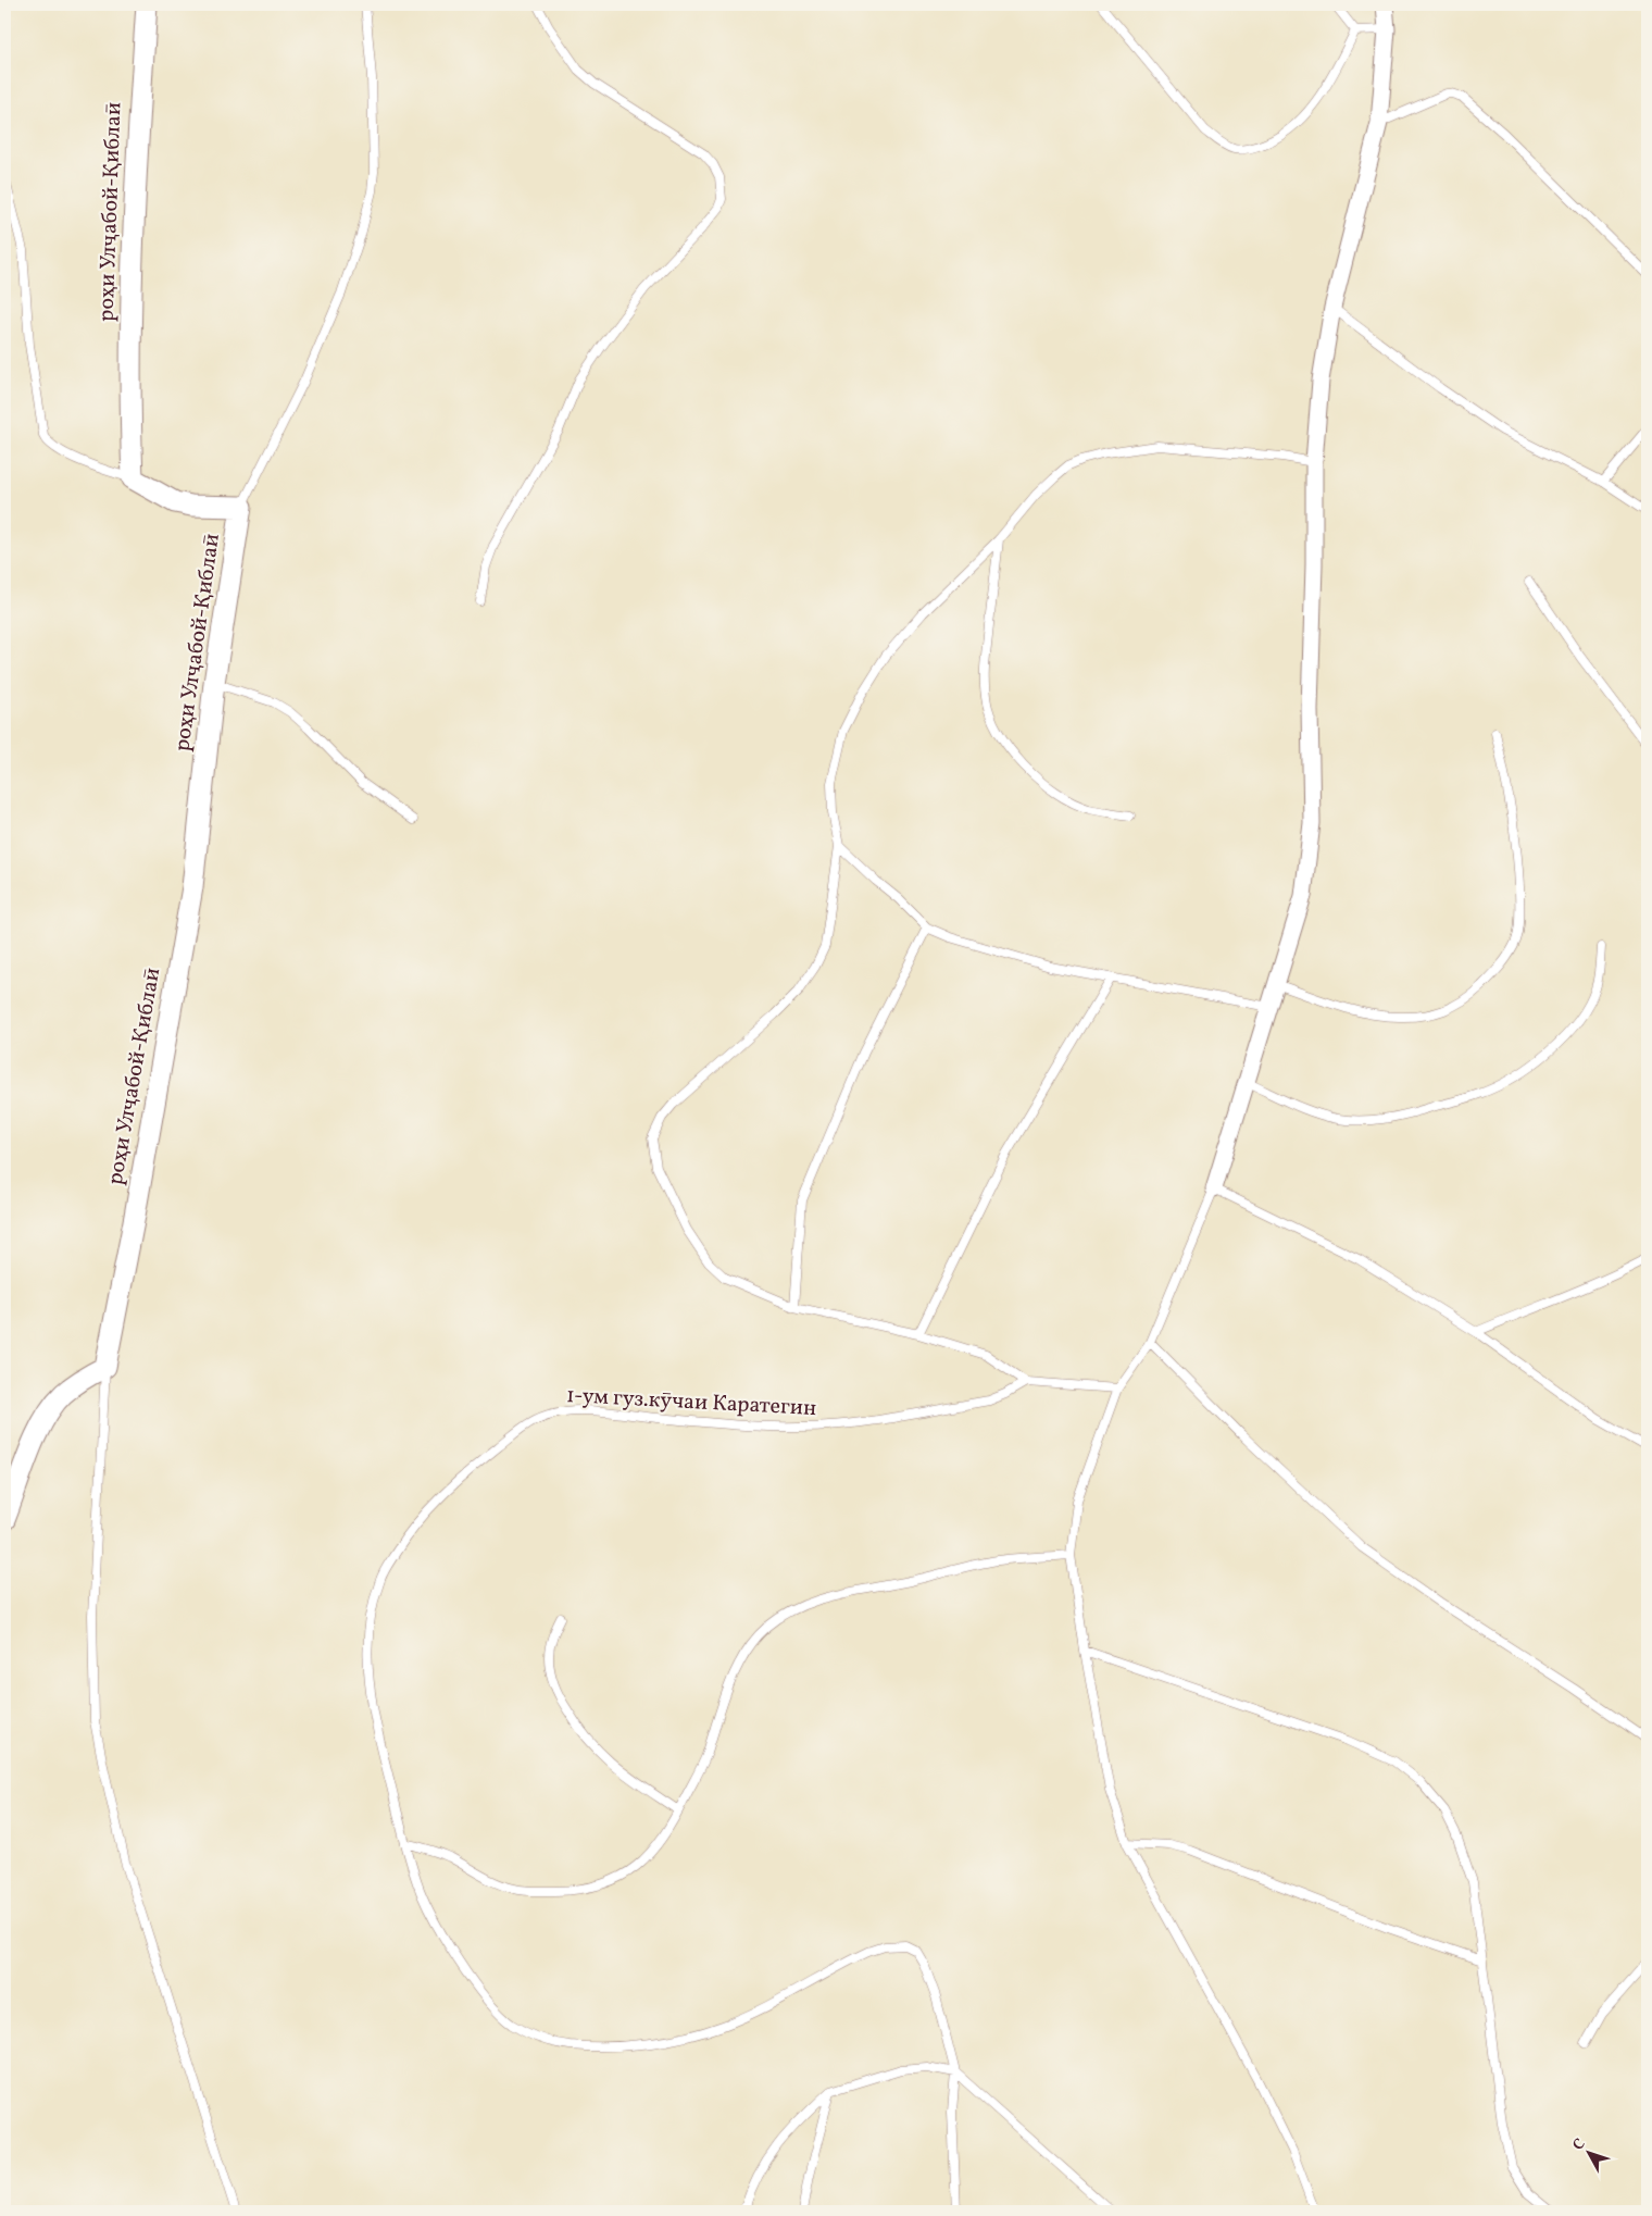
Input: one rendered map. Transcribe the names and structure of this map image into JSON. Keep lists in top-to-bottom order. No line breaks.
{"streets":{"street":["роҳи Улҷабой-Қиблаӣ"],"lane":["1-ум гуз.кӯчаи Каратегин"]},"north":"top left"}
